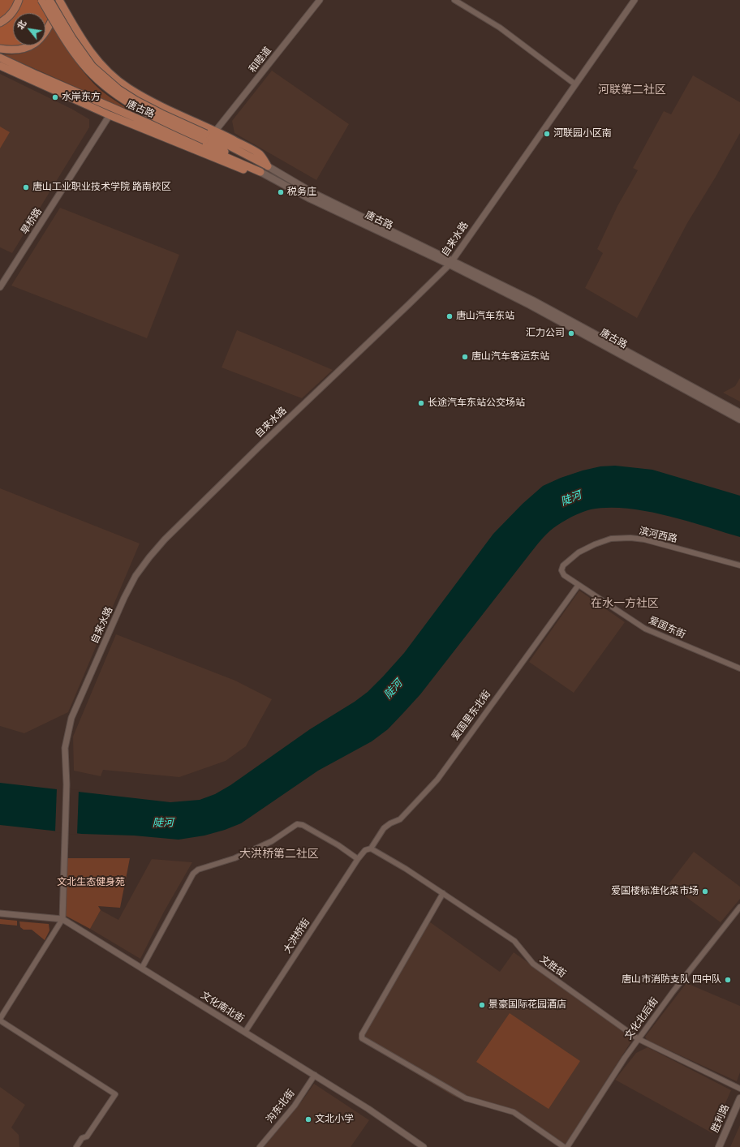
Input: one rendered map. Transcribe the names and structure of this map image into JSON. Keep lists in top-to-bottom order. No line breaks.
{"streets":{"main road":["唐古路","胜利路"],"street":["和睦道","旱桥路","自来水路","滨河西路","爱国东街","爱国里东北街","大洪桥街","文胜街","文化南北街","文化北后街","沟东北街"]},"crossings":[["唐古路","自来水路"],["自来水路","文化南北街"],["滨河西路","爱国东街"],["爱国东街","爱国里东北街"],["爱国里东北街","大洪桥街"],["爱国里东北街","文胜街"],["大洪桥街","文胜街"],["大洪桥街","文化南北街"],["文胜街","文化北后街"],["文化南北街","沟东北街"]],"districts":["河联第二社区","在水一方社区","大洪桥第二社区"],"water":["陡河"],"parks":["文北生态健身苑"],"places":["水岸东方","河联园小区南","唐山工业职业技术学院 路南校区","税务庄","唐山汽车东站","汇力公司","唐山汽车客运东站","长途汽车东站公交场站","爱国楼标准化菜市场","唐山市消防支队 四中队","景豪国际花园酒店","文北小学"],"north":"top left"}
